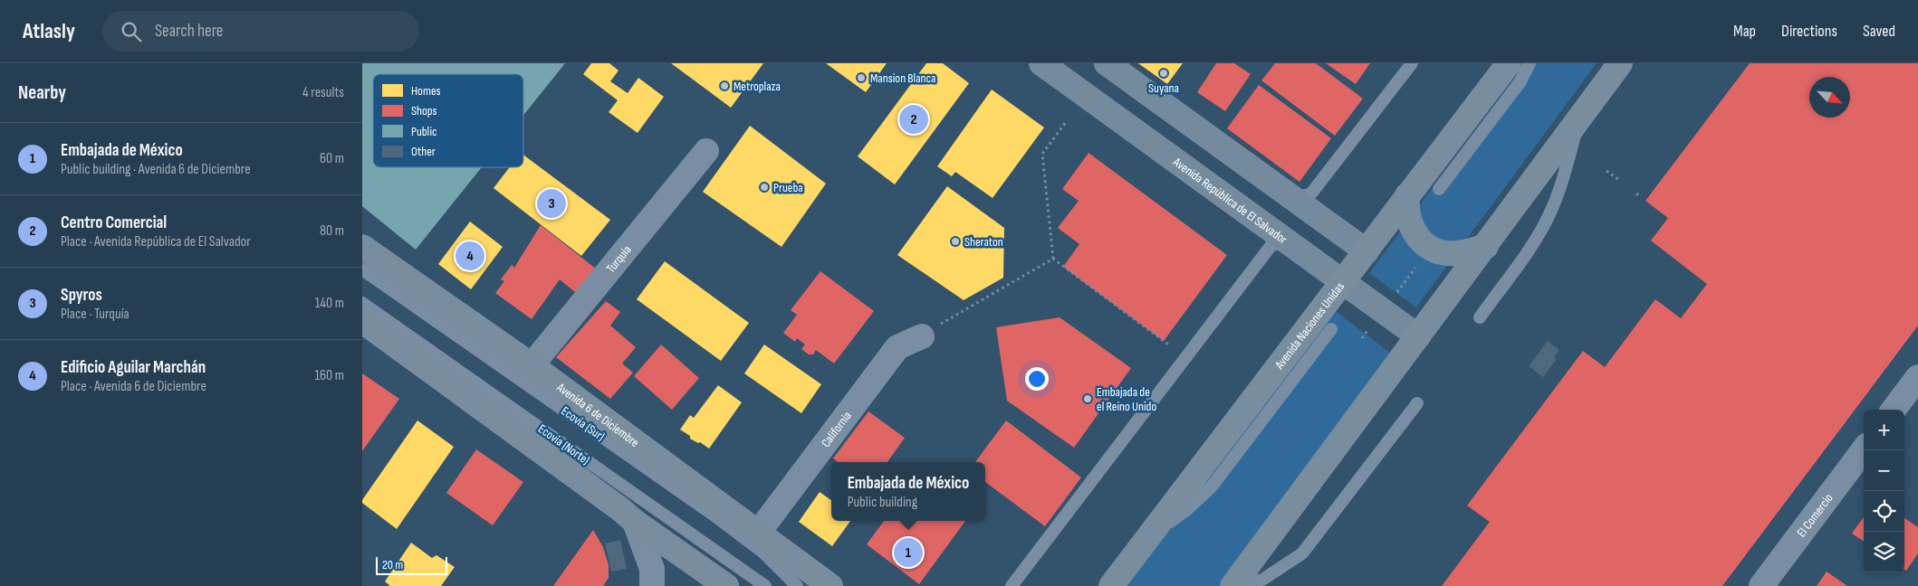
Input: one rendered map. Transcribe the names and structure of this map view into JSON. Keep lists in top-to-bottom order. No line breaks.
{"streets":{"main road":["Avenida Naciones Unidas","Avenida 6 de Diciembre"],"street":["Avenida República de El Salvador","Turquía","California","El Comercio"],"lane":["Ecovia (Sur)","Ecovia (Norte)"]},"crossings":[["Avenida República de El Salvador","Avenida Naciones Unidas"],["Turquía","Avenida 6 de Diciembre"],["Avenida 6 de Diciembre","California"]],"places":["Suyana","Mansion Blanca","Metroplaza","Prueba","Sheraton","Embajada de el Reino Unido"],"legend":["Homes","Shops","Public","Other"],"scale_bar":"20 m","north":"bottom right","page":{"header":"Atlasly","search":"Search here","nav":["Map","Directions","Saved"],"heading":["Nearby","4 results"],"pins":["2","3","4","1"],"list":[{"mark":"1","name":"Embajada de México","note":"Public building · Avenida 6 de Diciembre","value":"60 m"},{"mark":"2","name":"Centro Comercial","note":"Place · Avenida República de El Salvador","value":"80 m"},{"mark":"3","name":"Spyros","note":"Place · Turquía","value":"140 m"},{"mark":"4","name":"Edificio Aguilar Marchán","note":"Place · Avenida 6 de Diciembre","value":"160 m"}],"map_buttons":["+","−"],"popup":["Embajada de México","Public building"],"scale":"20 m"}}
